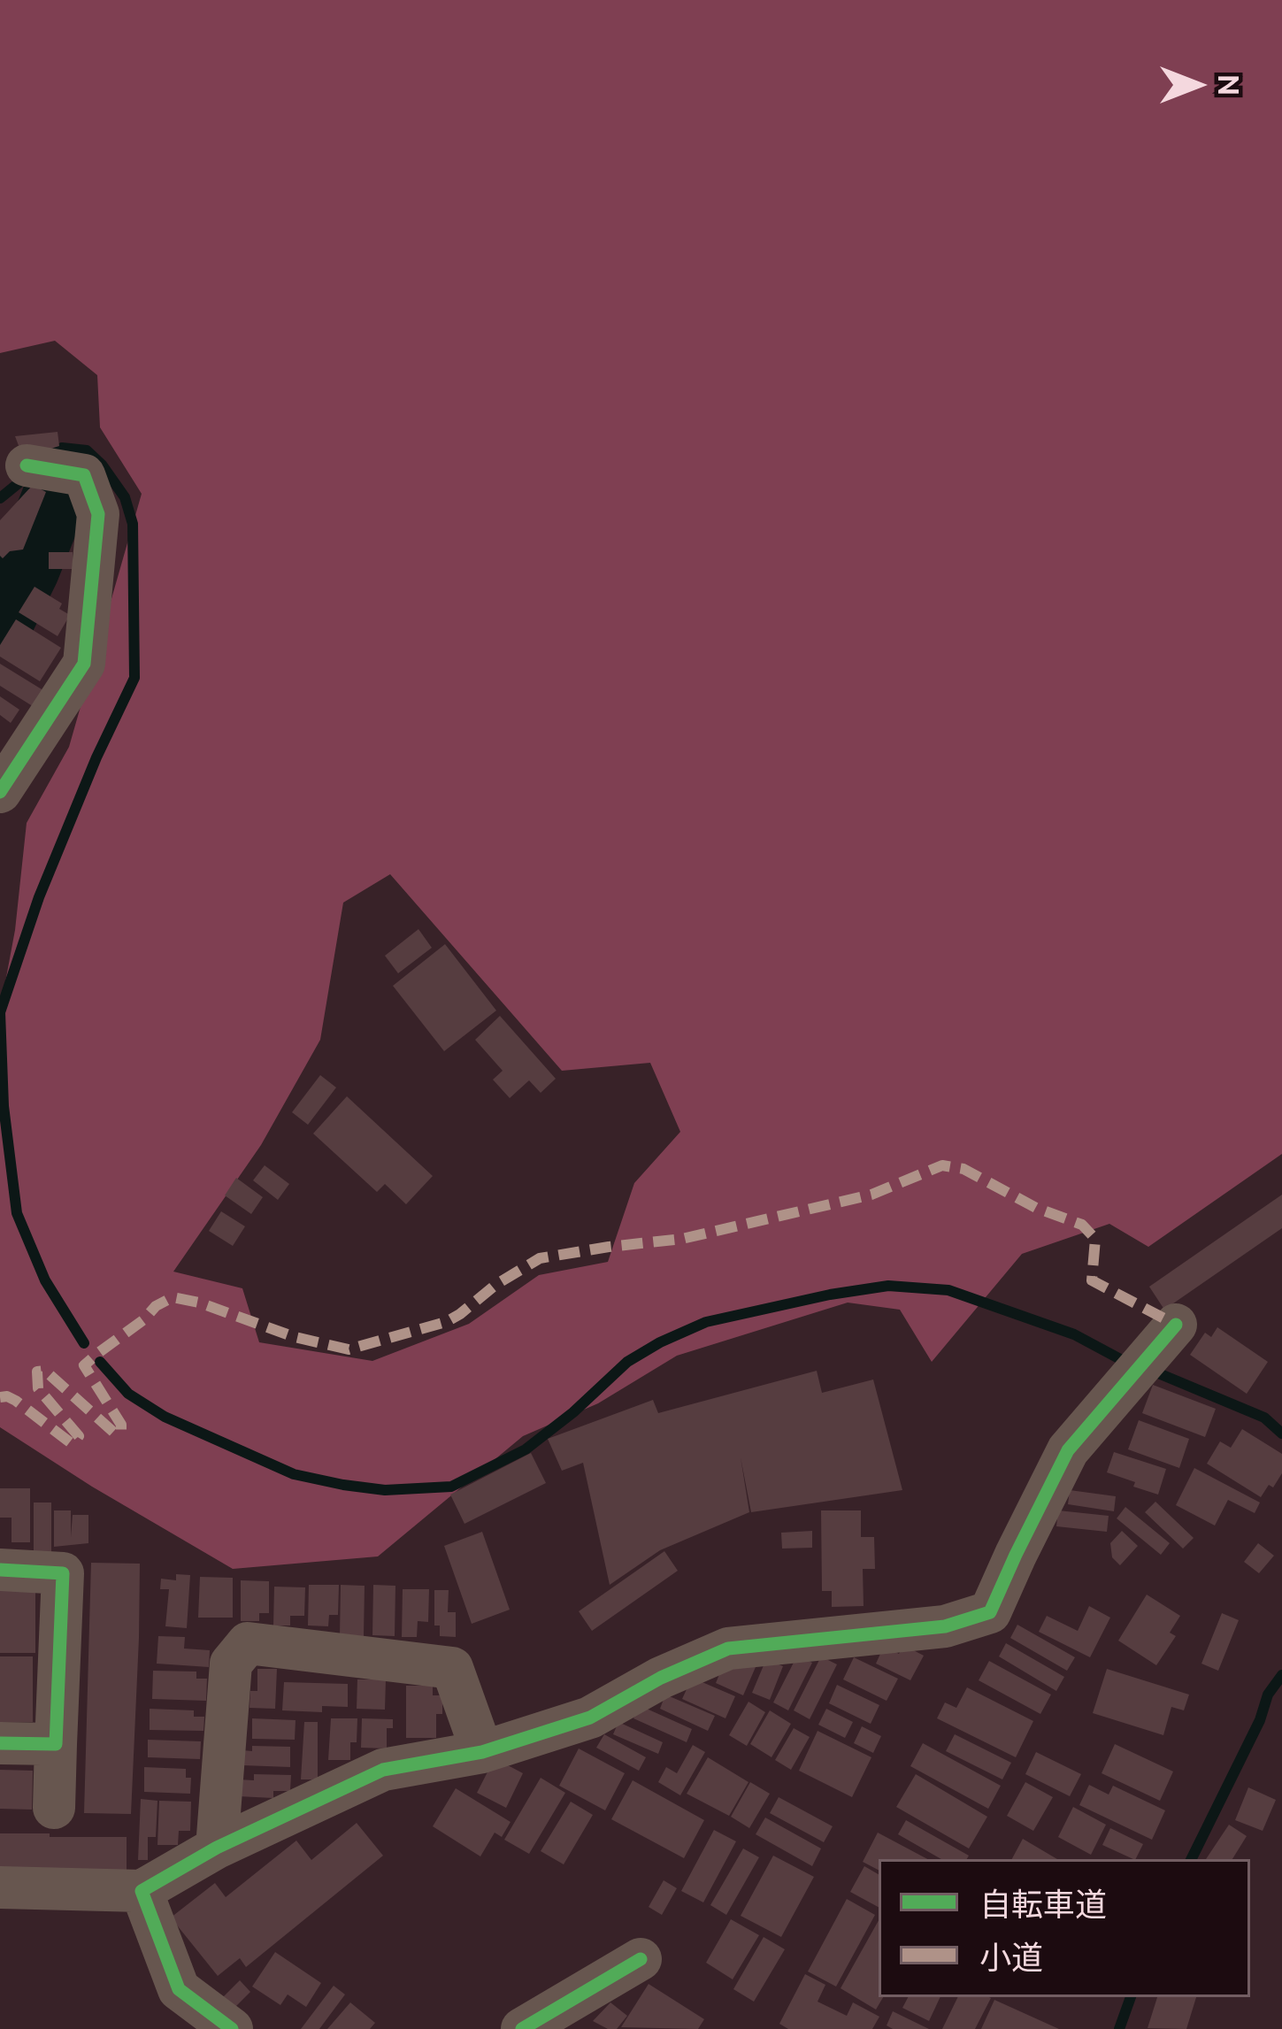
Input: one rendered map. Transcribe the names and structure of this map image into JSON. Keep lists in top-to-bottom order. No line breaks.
{"legend":["自転車道","小道"],"north":"right"}
